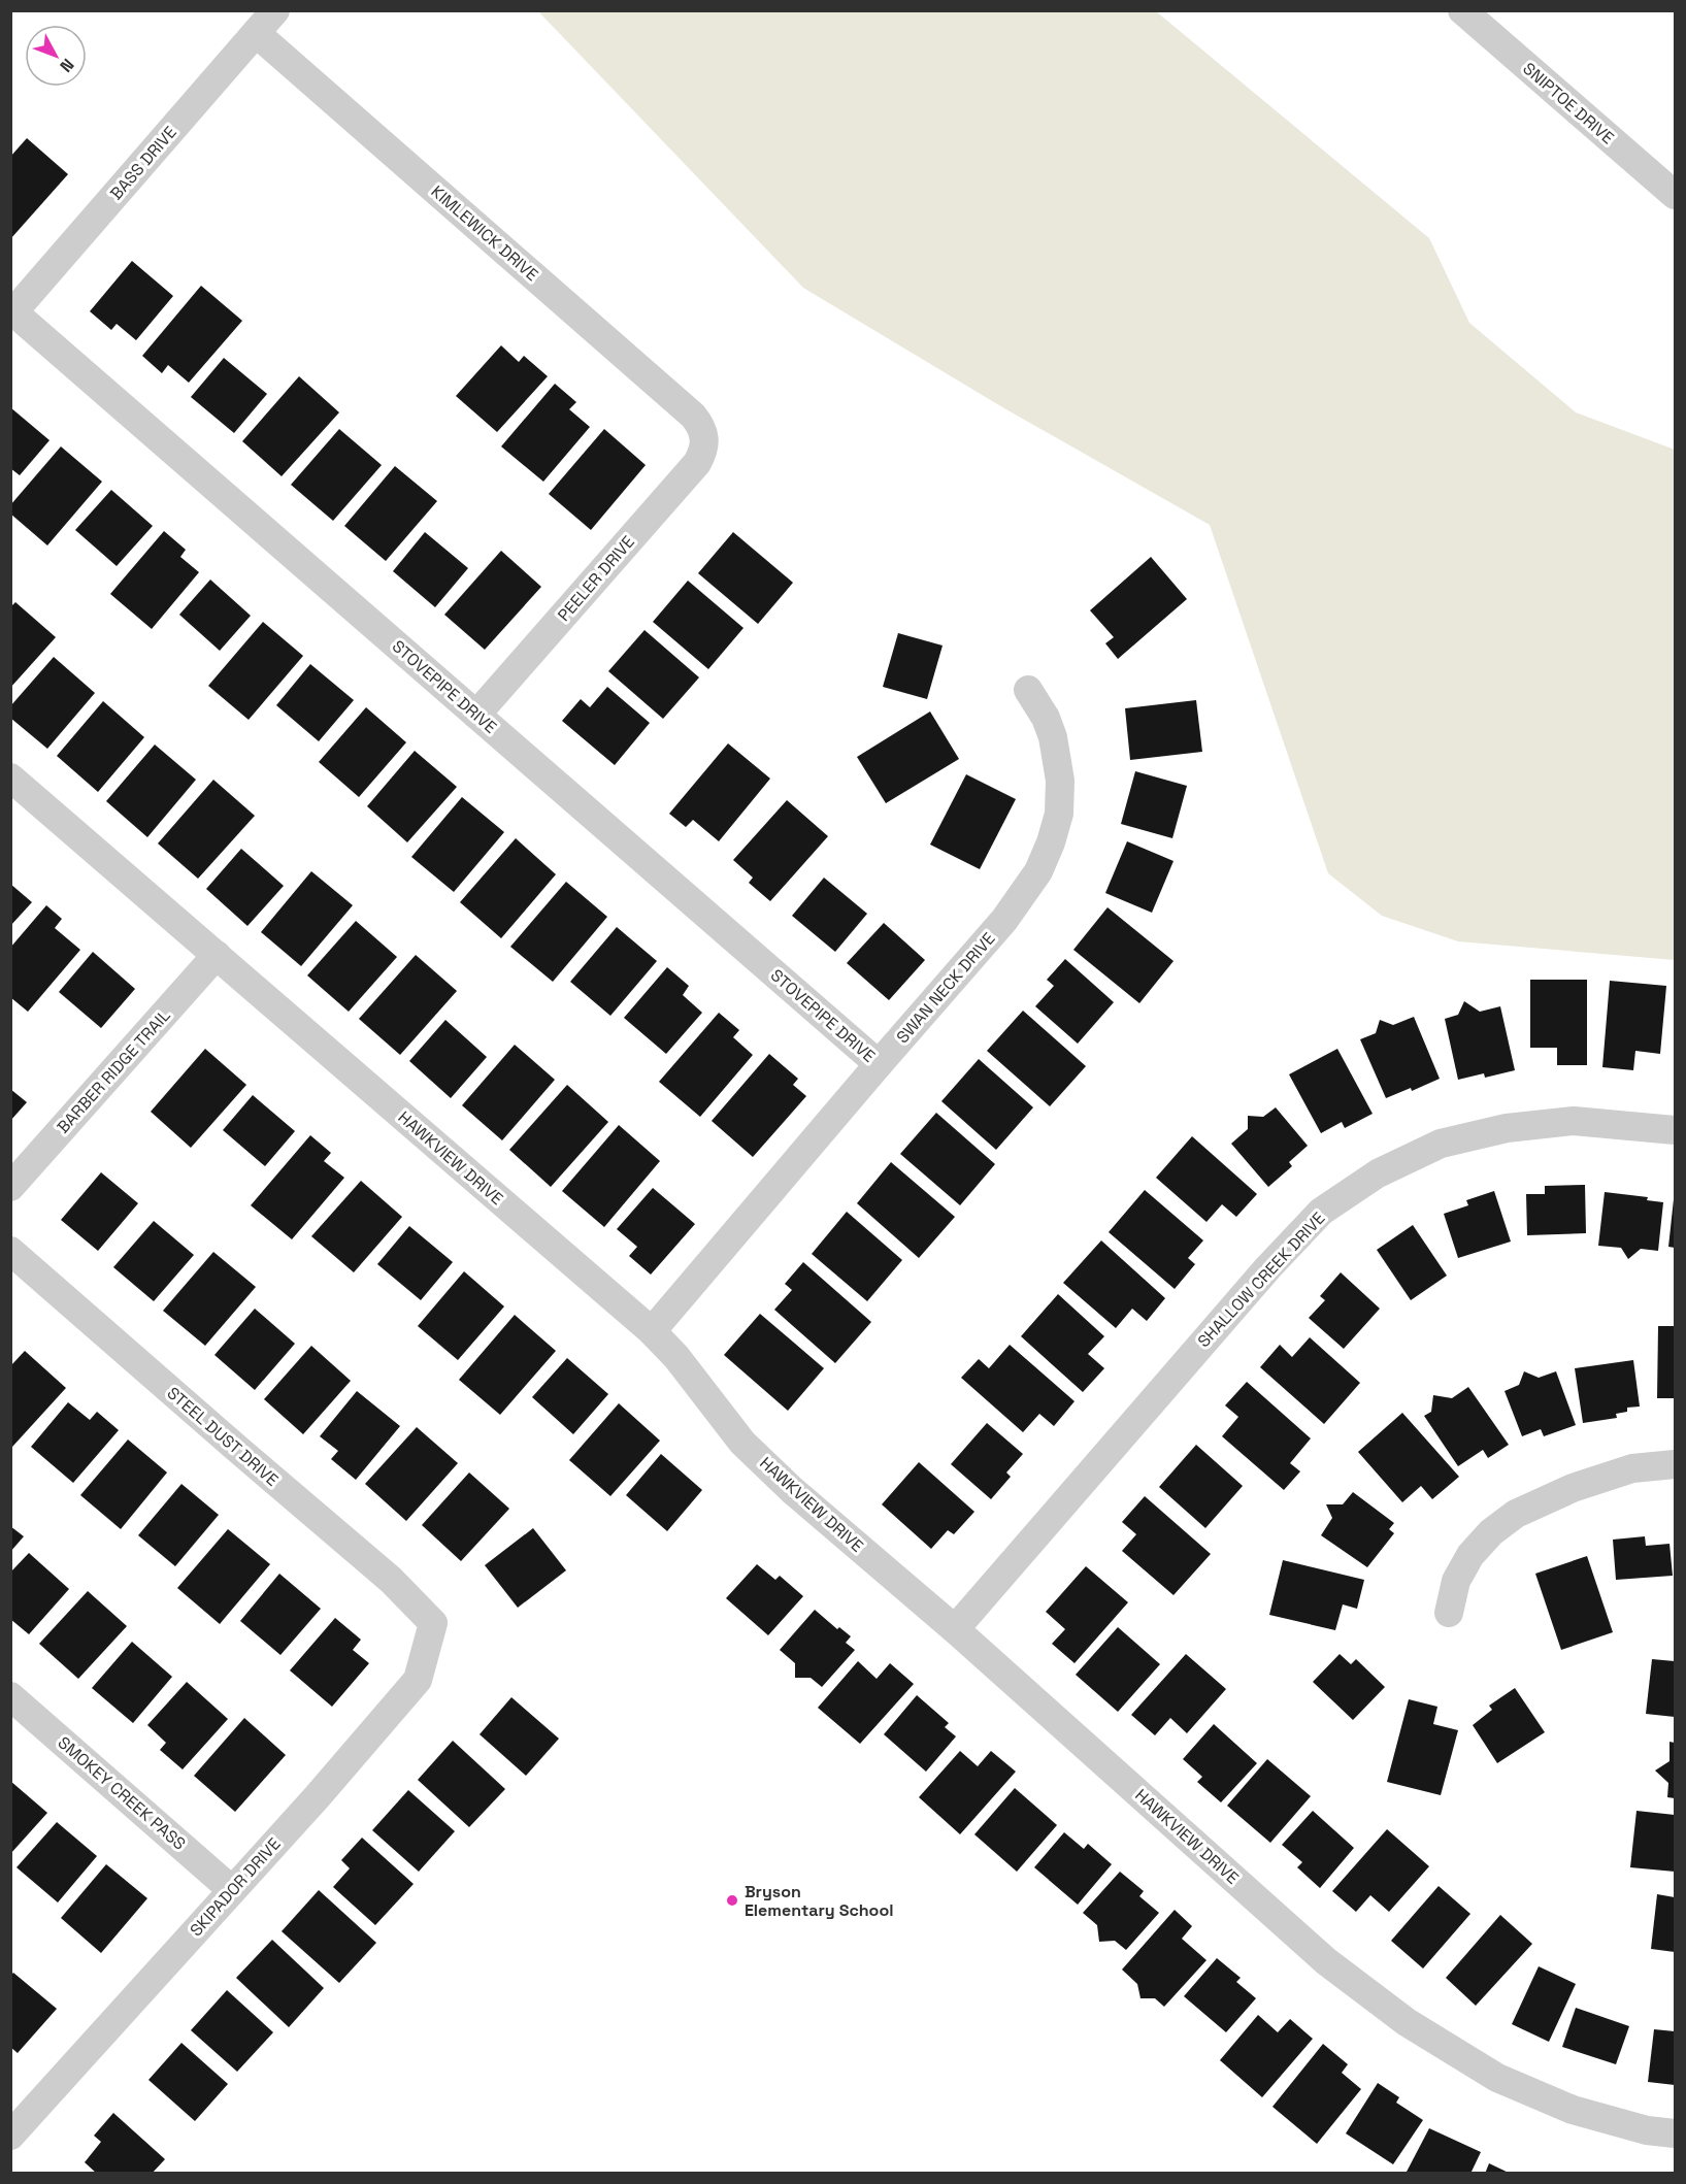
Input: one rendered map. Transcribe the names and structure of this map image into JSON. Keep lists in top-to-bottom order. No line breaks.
{"streets":{"street":["SNIPTOE DRIVE","BASS DRIVE","KIMLEWICK DRIVE","PEELER DRIVE","STOVEPIPE DRIVE","SWAN NECK DRIVE","BARBER RIDGE TRAIL","HAWKVIEW DRIVE","SHALLOW CREEK DRIVE","STEEL DUST DRIVE","SMOKEY CREEK PASS","SKIPADOR DRIVE"]},"crossings":[["BASS DRIVE","KIMLEWICK DRIVE"],["BASS DRIVE","STOVEPIPE DRIVE"],["KIMLEWICK DRIVE","PEELER DRIVE"],["PEELER DRIVE","STOVEPIPE DRIVE"],["STOVEPIPE DRIVE","SWAN NECK DRIVE"],["SWAN NECK DRIVE","HAWKVIEW DRIVE"],["BARBER RIDGE TRAIL","HAWKVIEW DRIVE"],["HAWKVIEW DRIVE","SHALLOW CREEK DRIVE"],["STEEL DUST DRIVE","SKIPADOR DRIVE"],["SMOKEY CREEK PASS","SKIPADOR DRIVE"]],"places":["Bryson Elementary School"],"north":"bottom right"}
